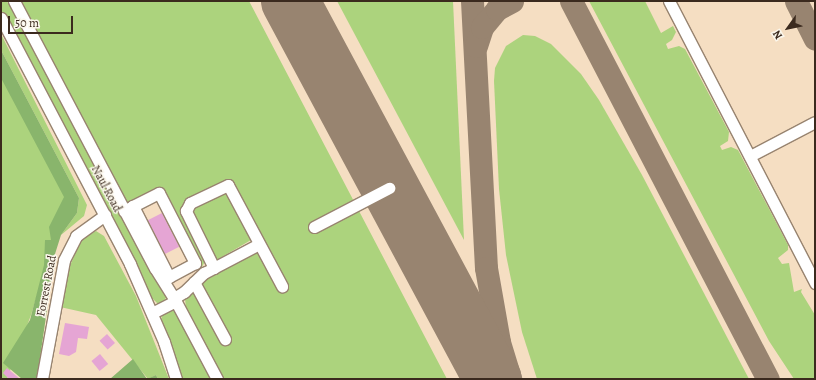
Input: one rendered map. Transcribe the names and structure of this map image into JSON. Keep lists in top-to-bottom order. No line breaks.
{"streets":{"street":["Naul Road","Forrest Road"]},"crossings":[["Naul Road","Forrest Road"]],"scale_bar":"50 m","north":"bottom left"}
